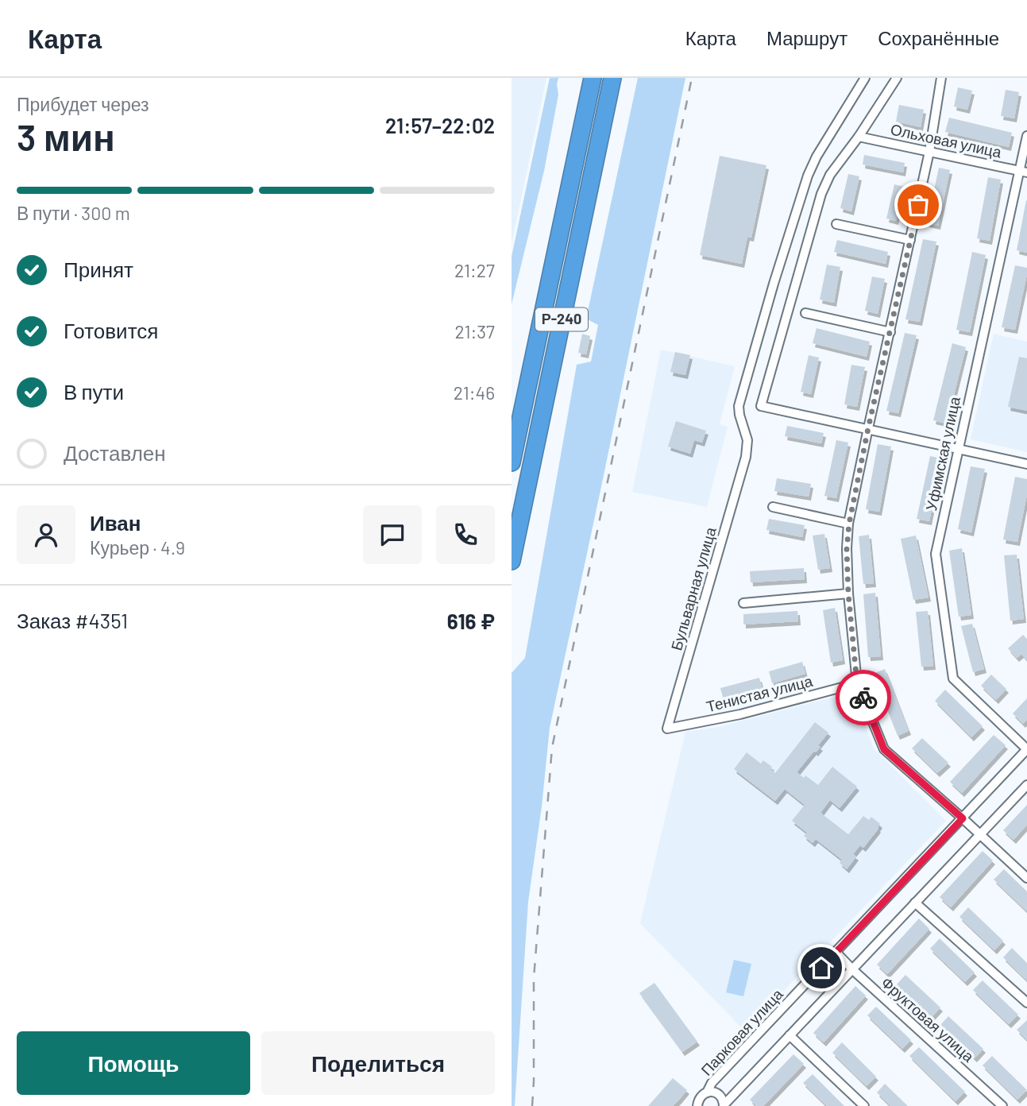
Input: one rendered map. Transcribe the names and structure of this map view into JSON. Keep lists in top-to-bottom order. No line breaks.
{"streets":{"highway":["Р-240"],"street":["Ольховая улица","Уфимская улица","Бульварная улица","Тенистая улица","Фруктовая улица","Парковая улица"]},"crossings":[["Ольховая улица","Уфимская улица"],["Уфимская улица","Парковая улица"],["Бульварная улица","Тенистая улица"],["Фруктовая улица","Парковая улица"]],"page":{"header":"Карта","nav":["Карта","Маршрут","Сохранённые"],"heading":["3 мин","Прибудет через","21:57–22:02"],"panel":["Иван","Курьер · 4.9","Заказ #4351","616 ₽"],"bar":"В пути · 300 m","list":[["Принят","21:27"],["Готовится","21:37"],["В пути","21:46"],"Доставлен"],"buttons":["Помощь","Поделиться"]}}
